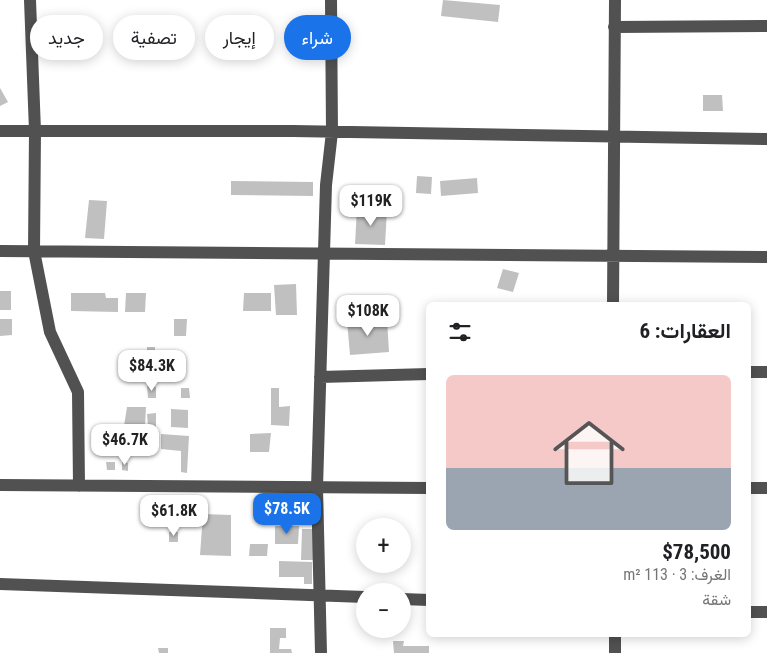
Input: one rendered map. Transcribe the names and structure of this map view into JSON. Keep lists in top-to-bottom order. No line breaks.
{"page":{"chip":["شراء","إيجار","تصفية","جديد"],"price":["$119K","$108K","$84.3K","$46.7K","$78.5K","$61.8K"],"heading":"العقارات: 6","list":[{"name":"$78,500","note":"الغرف: 3 · 113 m² · شقة"}],"map_buttons":["+","−"]}}
